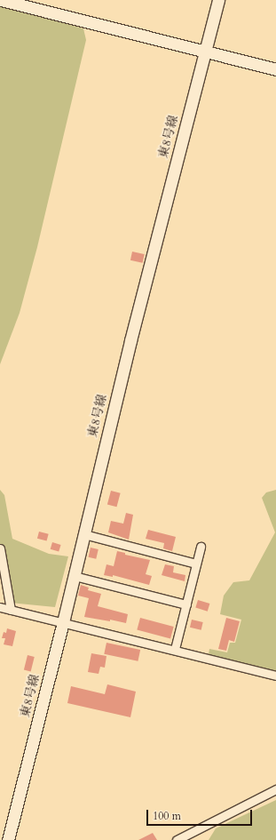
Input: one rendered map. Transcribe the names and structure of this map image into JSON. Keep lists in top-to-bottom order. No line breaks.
{"streets":{"street":["東8号線"]},"scale_bar":"100 m"}
